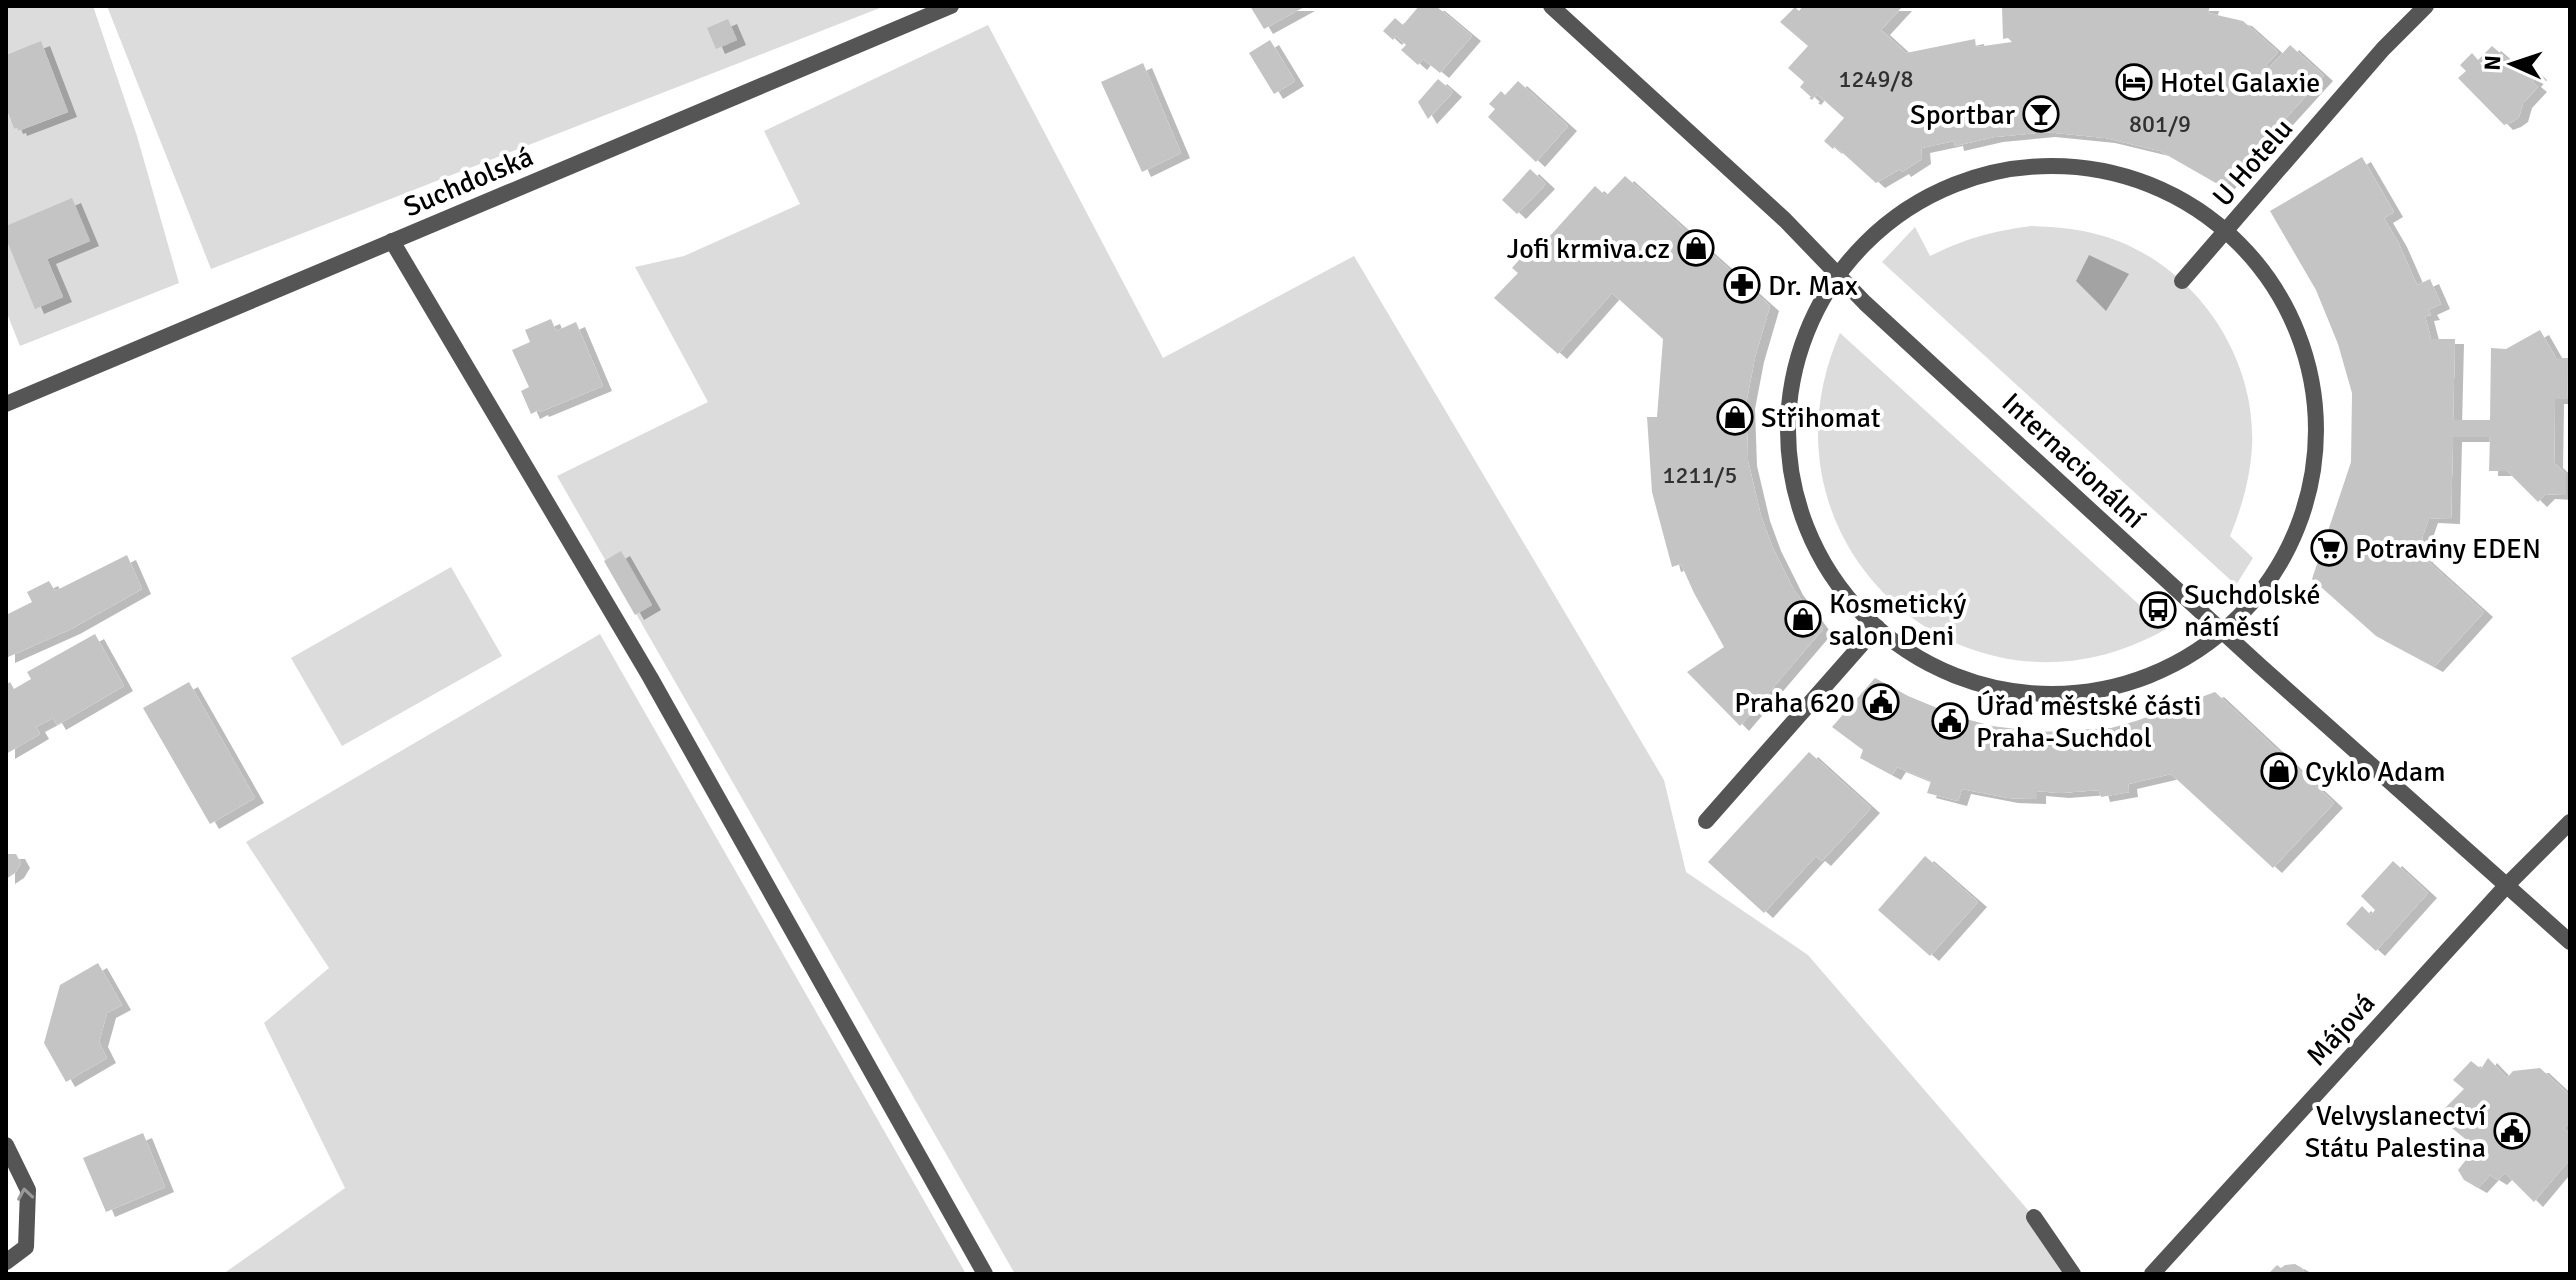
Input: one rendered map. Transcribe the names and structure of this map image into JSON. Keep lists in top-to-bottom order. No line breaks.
{"streets":{"street":["U Hotelu","Suchdolská","Internacionální","Májová"]},"crossings":[["Internacionální","Májová"]],"places":{"hotel":["Hotel Galaxie"],"bar":["Sportbar"],"shop":["Jofi krmiva.cz","Střihomat","Kosmetický salon Deni","Cyklo Adam"],"pharmacy":["Dr. Max"],"supermarket":["Potraviny EDEN"],"bus stop":["Suchdolské náměstí"],"public building":["Praha 620","Úřad městské části Praha-Suchdol","Velvyslanectví Státu Palestina"]},"house_numbers":["1249/8","801/9","1211/5"],"north":"left"}
